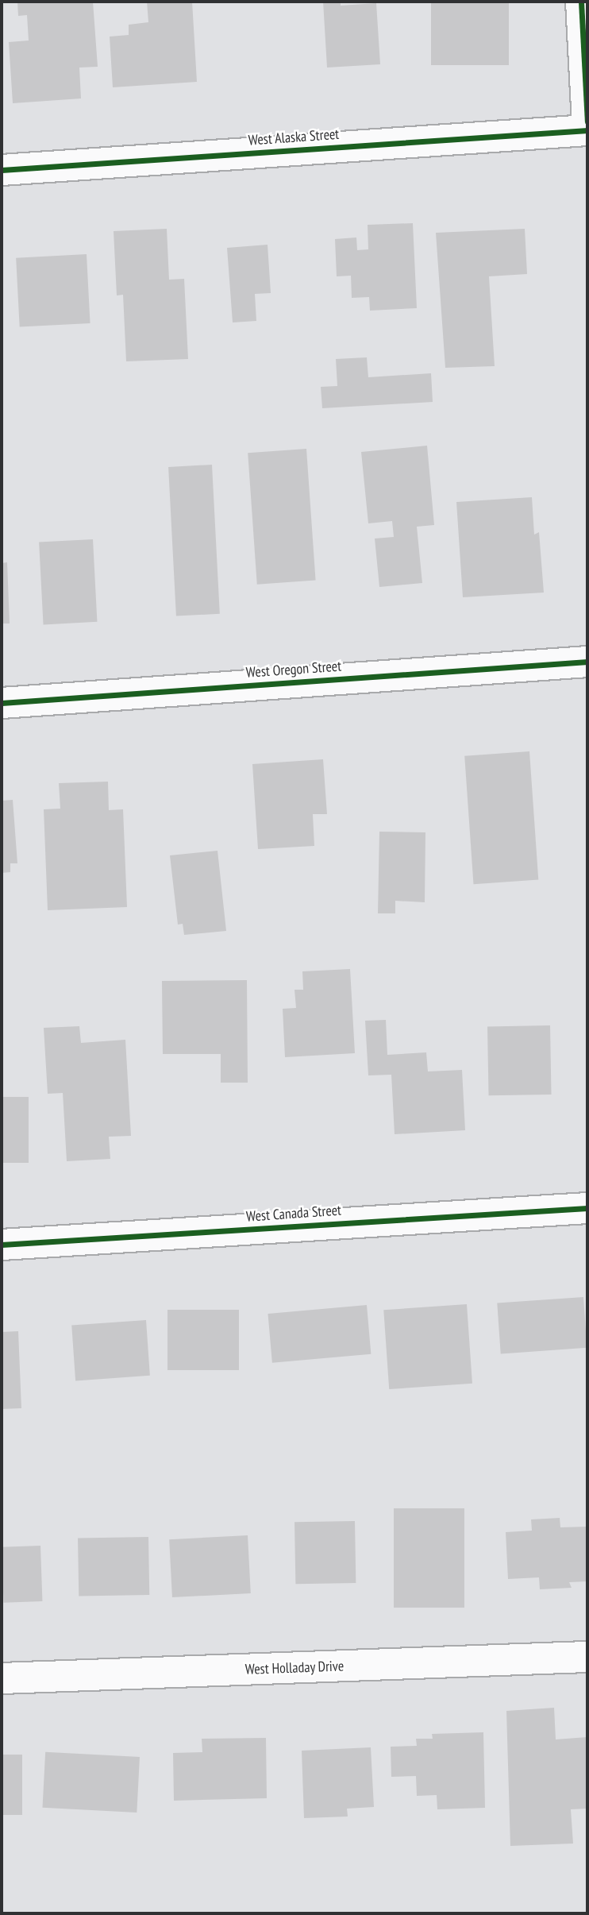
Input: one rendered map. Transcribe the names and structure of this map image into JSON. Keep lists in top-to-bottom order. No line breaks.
{"streets":{"street":["West Alaska Street","West Oregon Street","West Canada Street","West Holladay Drive"]}}
